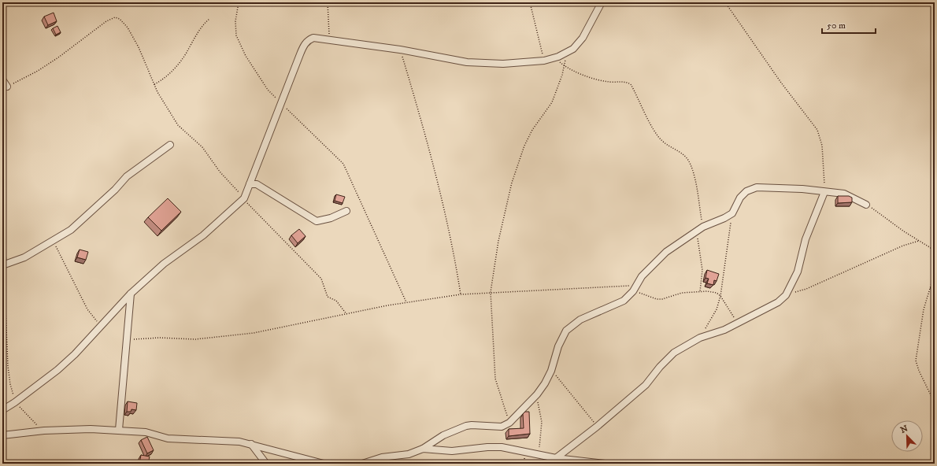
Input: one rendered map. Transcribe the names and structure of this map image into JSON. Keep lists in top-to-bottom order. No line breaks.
{"scale_bar":"50 m","north":"top left"}
